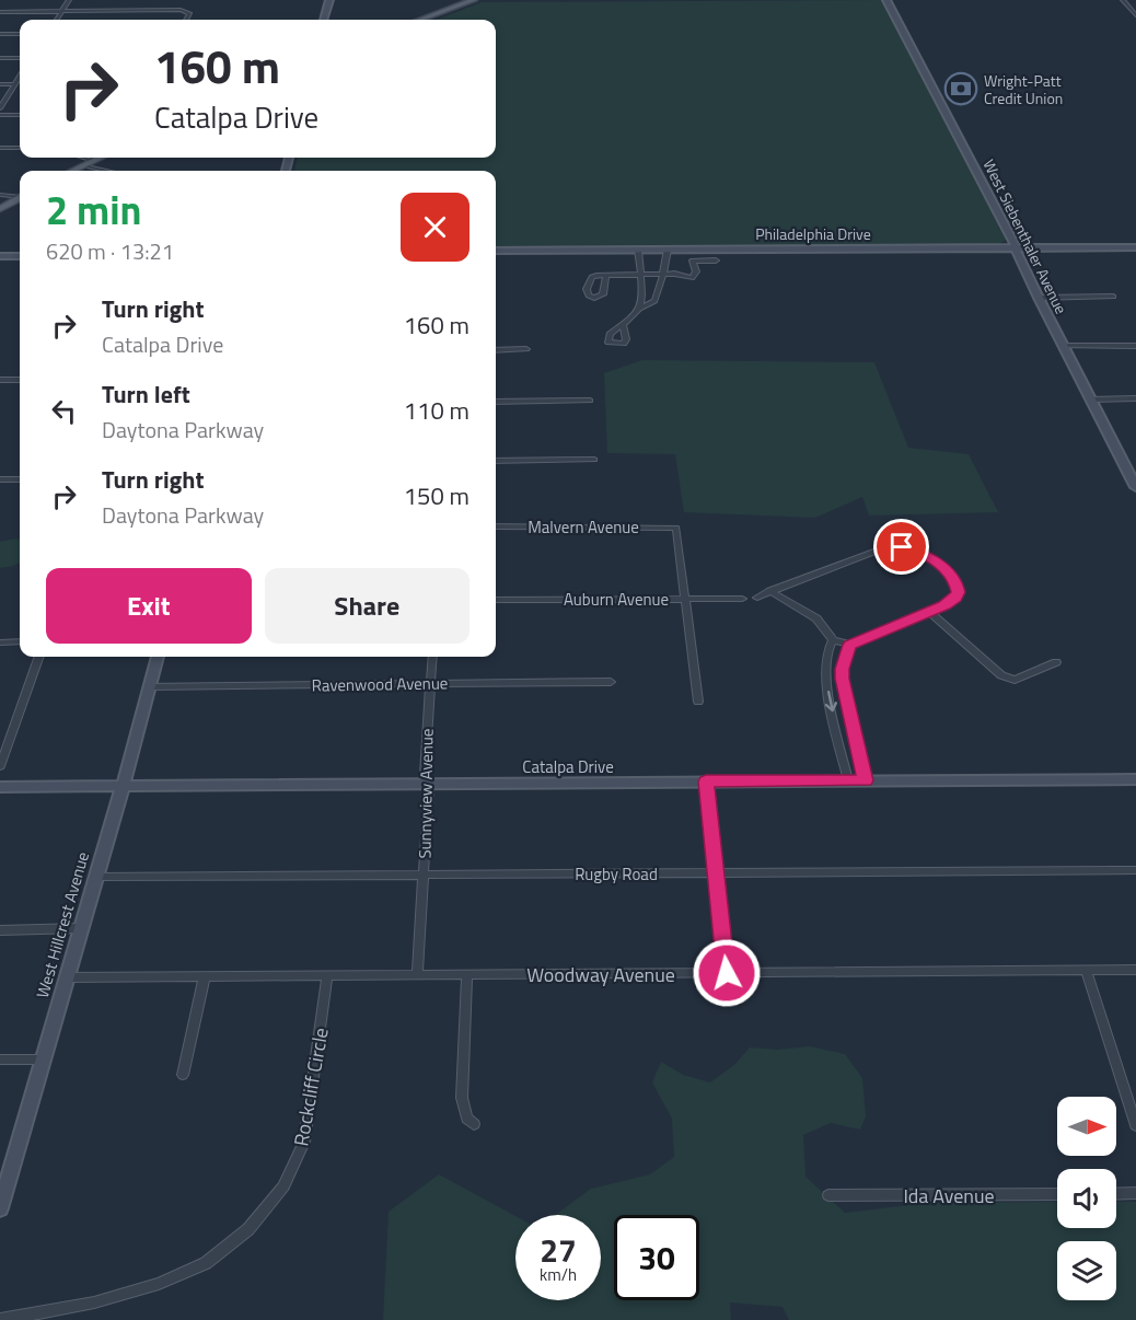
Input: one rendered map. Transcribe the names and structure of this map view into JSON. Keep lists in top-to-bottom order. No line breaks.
{"streets":{"main road":["Philadelphia Drive","West Siebenthaler Avenue","Catalpa Drive","West Hillcrest Avenue"],"street":["Malvern Avenue","Auburn Avenue","Ravenwood Avenue","Sunnyview Avenue","Rugby Road","Woodway Avenue","Rockcliff Circle","Ida Avenue"]},"crossings":[["Philadelphia Drive","West Siebenthaler Avenue"],["Malvern Avenue","Auburn Avenue"],["Ravenwood Avenue","Sunnyview Avenue"],["Ravenwood Avenue","West Hillcrest Avenue"],["Catalpa Drive","Sunnyview Avenue"],["Catalpa Drive","West Hillcrest Avenue"],["Sunnyview Avenue","Rugby Road"],["Sunnyview Avenue","Woodway Avenue"],["Rugby Road","West Hillcrest Avenue"],["West Hillcrest Avenue","Woodway Avenue"],["Woodway Avenue","Rockcliff Circle"]],"places":{"bank":["Wright-Patt Credit Union"]},"north":"right","page":{"turn":["160 m","Catalpa Drive"],"heading":["2 min","620 m · 13:21"],"list":[{"name":"Turn right","note":"Catalpa Drive","value":"160 m"},{"name":"Turn left","note":"Daytona Parkway","value":"110 m"},{"name":"Turn right","note":"Daytona Parkway","value":"150 m"}],"buttons":["Exit","Share"],"speed":"27 km/h","limit":"30"}}
